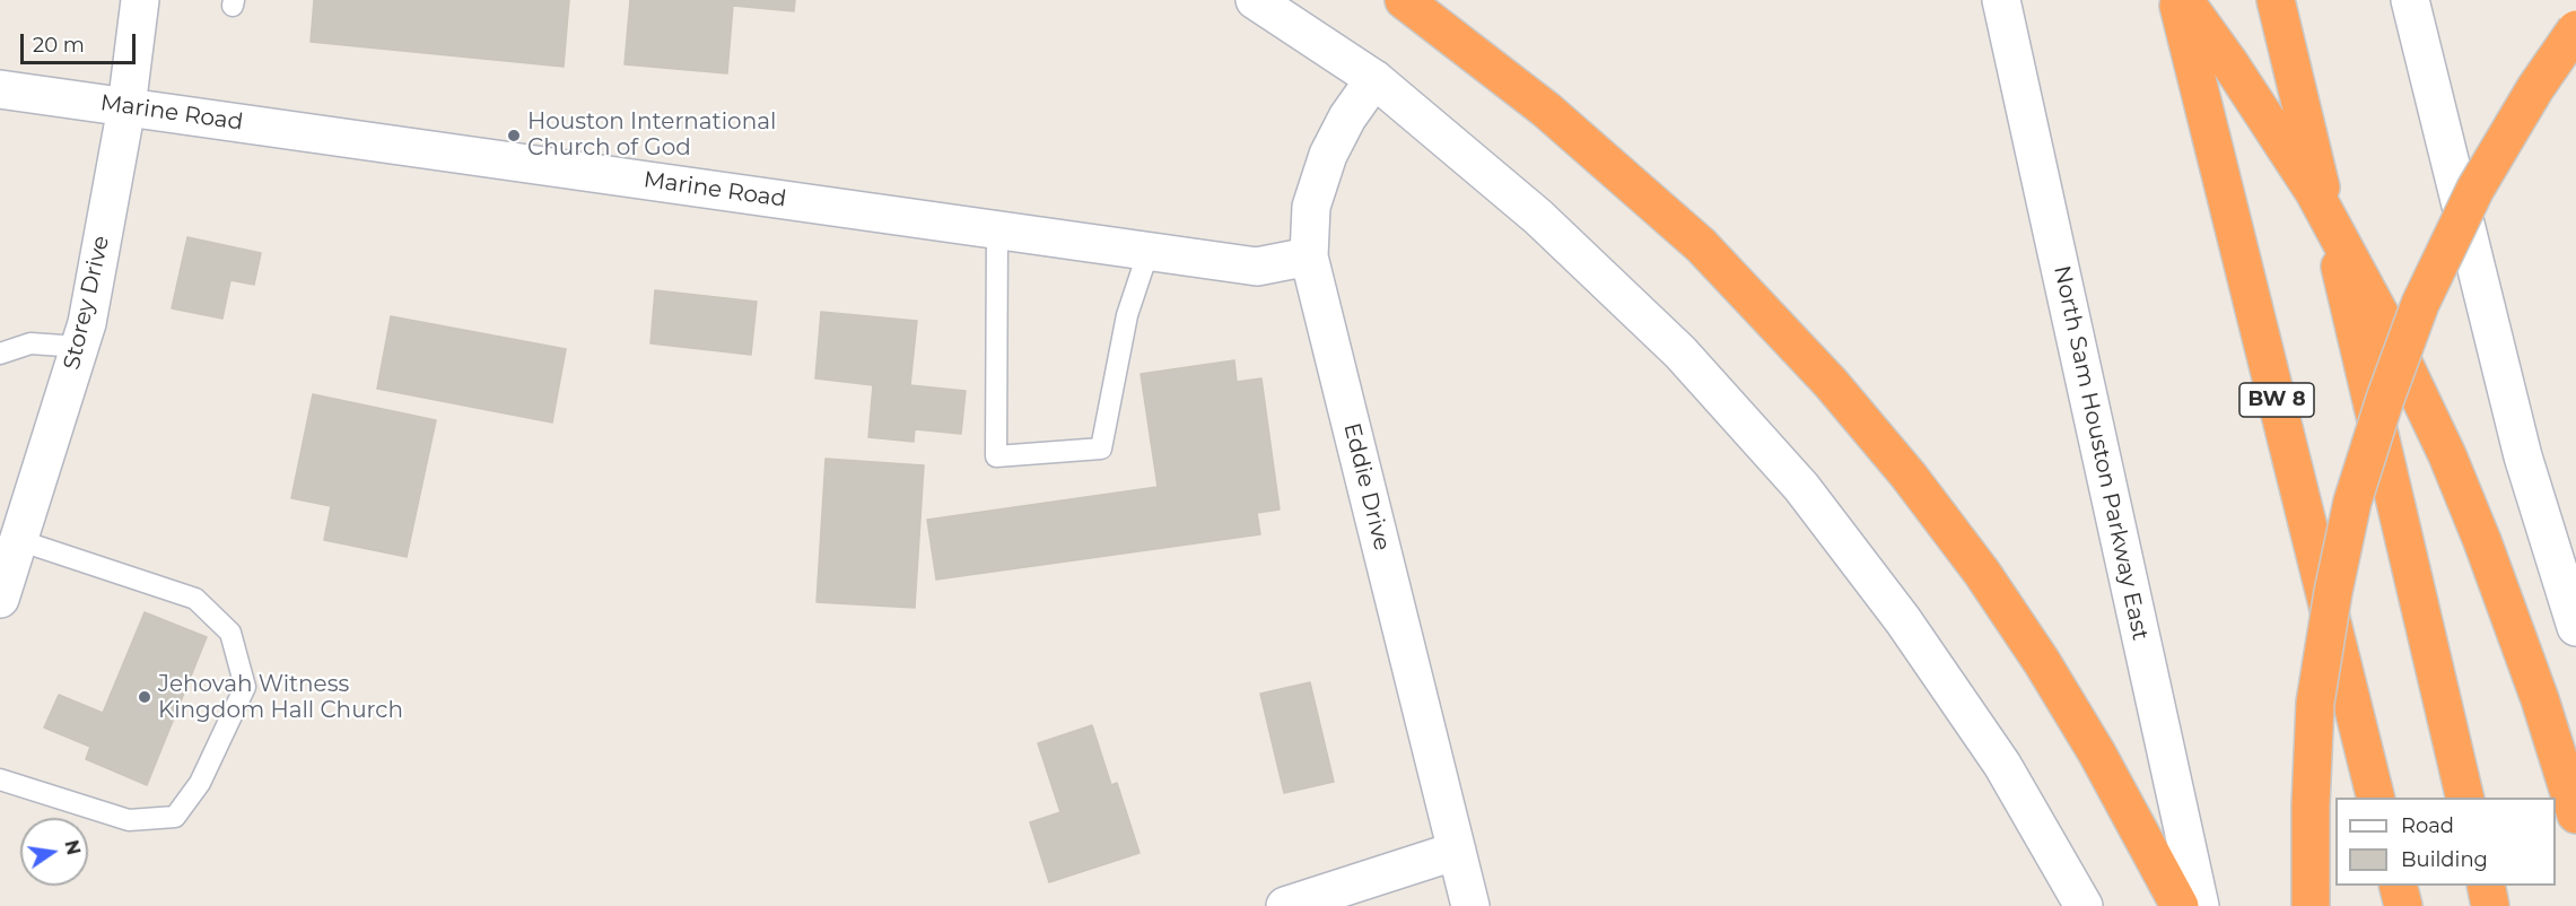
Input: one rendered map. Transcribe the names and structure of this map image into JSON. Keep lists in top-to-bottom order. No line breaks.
{"streets":{"highway":["BW 8"],"street":["Marine Road","Storey Drive","North Sam Houston Parkway East","Eddie Drive"]},"crossings":[["Marine Road","Storey Drive"],["Marine Road","Eddie Drive"]],"places":["Houston International Church of God","Jehovah Witness Kingdom Hall Church"],"legend":["Road","Building"],"scale_bar":"20 m","north":"right"}
